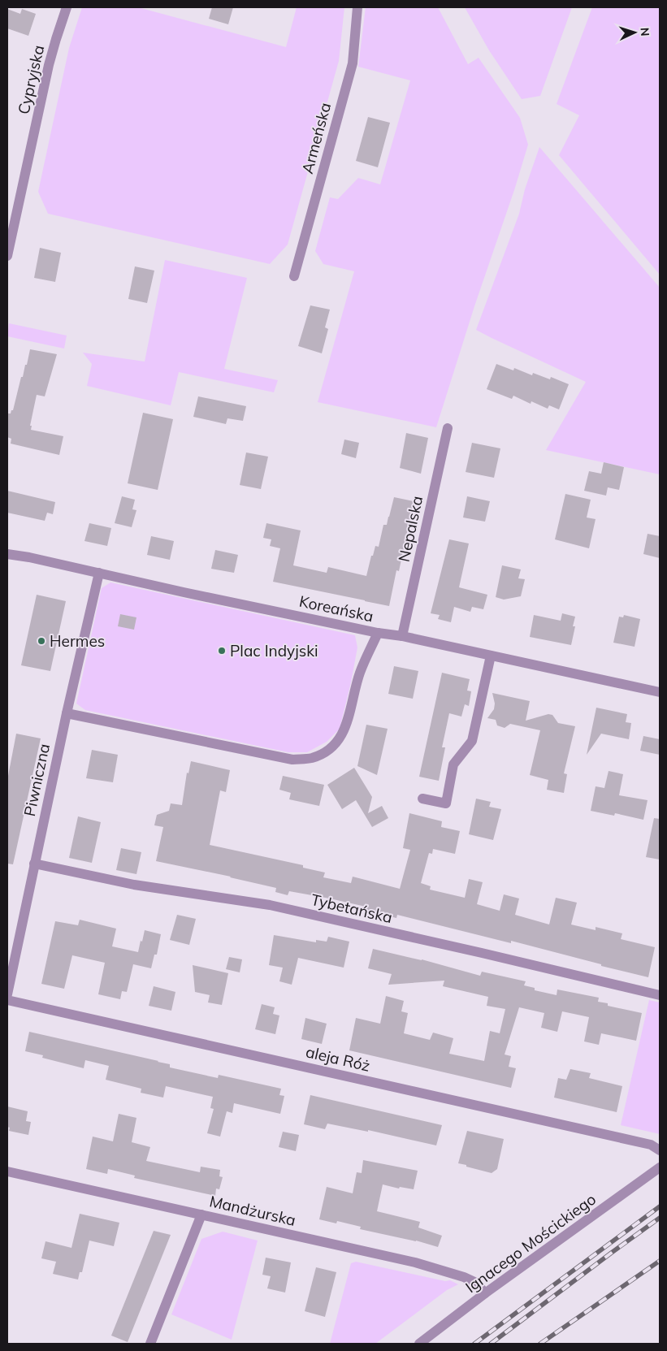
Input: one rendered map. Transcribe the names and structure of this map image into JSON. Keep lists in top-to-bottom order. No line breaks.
{"streets":{"street":["Cypryjska","Armeńska","Nepalska","Koreańska","Piwniczna","Tybetańska","aleja Róż","Mandżurska","Ignacego Mościckiego"]},"crossings":[["Nepalska","Koreańska"],["Koreańska","Piwniczna"],["Piwniczna","Tybetańska"],["Mandżurska","Ignacego Mościckiego"]],"places":["Hermes","Plac Indyjski"],"north":"right"}
